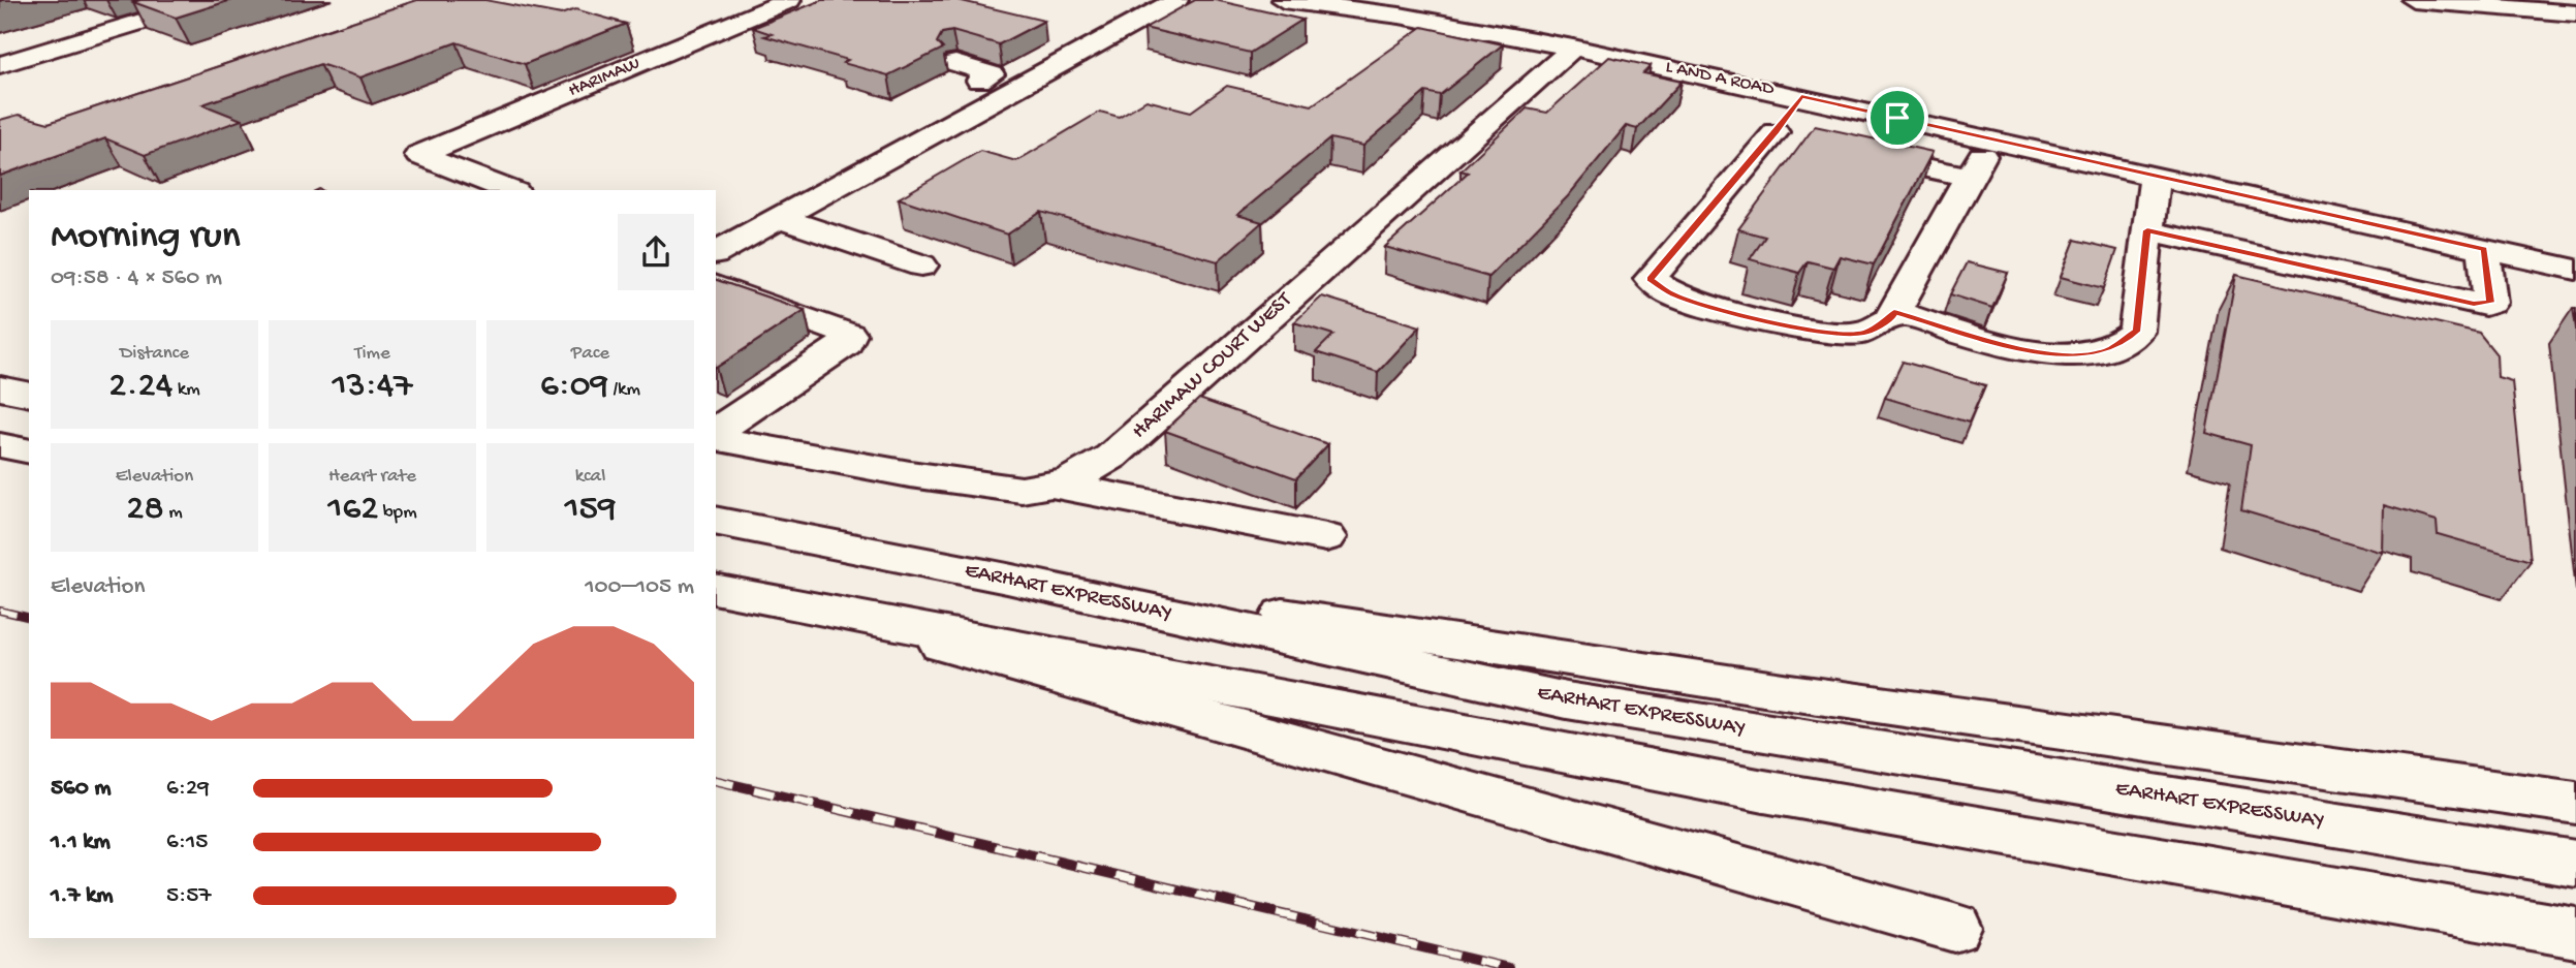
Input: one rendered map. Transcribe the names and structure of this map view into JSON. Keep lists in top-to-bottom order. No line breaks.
{"streets":{"main road":["HARIMAW","L AND A ROAD","HARIMAW COURT WEST","EARHART EXPRESSWAY"]},"crossings":[["L AND A ROAD","HARIMAW COURT WEST"]],"page":{"heading":["Morning run","09:58 · 4 × 560 m"],"stats":[["Distance","2.24 km"],["Time","13:47"],["Pace","6:09 /km"],["Elevation","28 m"],["Heart rate","162 bpm"],["kcal","159"]],"chart":["Elevation","100–105 m"],"list":[{"name":"560 m","note":"6:29"},{"name":"1.1 km","note":"6:15"},{"name":"1.7 km","note":"5:57"}]}}
